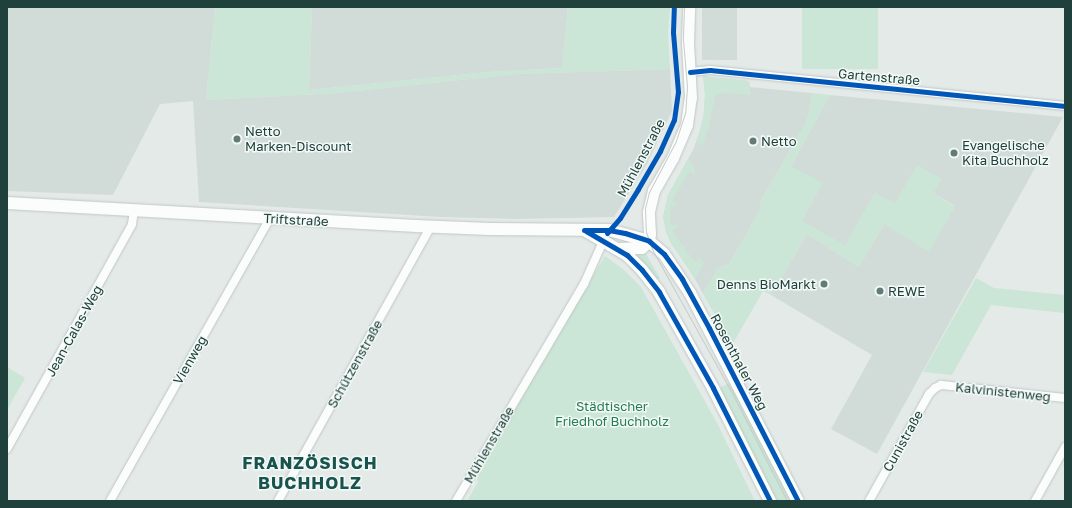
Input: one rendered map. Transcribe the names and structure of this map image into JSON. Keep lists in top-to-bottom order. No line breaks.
{"streets":{"main road":["Mühlenstraße","Triftstraße","Rosenthaler Weg"],"street":["Gartenstraße","Jean-Calas-Weg","Vienweg","Schützenstraße","Kalvinistenweg","Cunistraße"]},"crossings":[["Gartenstraße","Mühlenstraße"],["Mühlenstraße","Triftstraße"],["Mühlenstraße","Rosenthaler Weg"],["Triftstraße","Jean-Calas-Weg"],["Triftstraße","Vienweg"],["Triftstraße","Rosenthaler Weg"],["Triftstraße","Schützenstraße"],["Kalvinistenweg","Cunistraße"]],"districts":["FRANZÖSISCH BUCHHOLZ"],"parks":["Städtischer Friedhof Buchholz"],"places":["Netto Marken-Discount","Netto","Evangelische Kita Buchholz","Denns BioMarkt","REWE"]}
